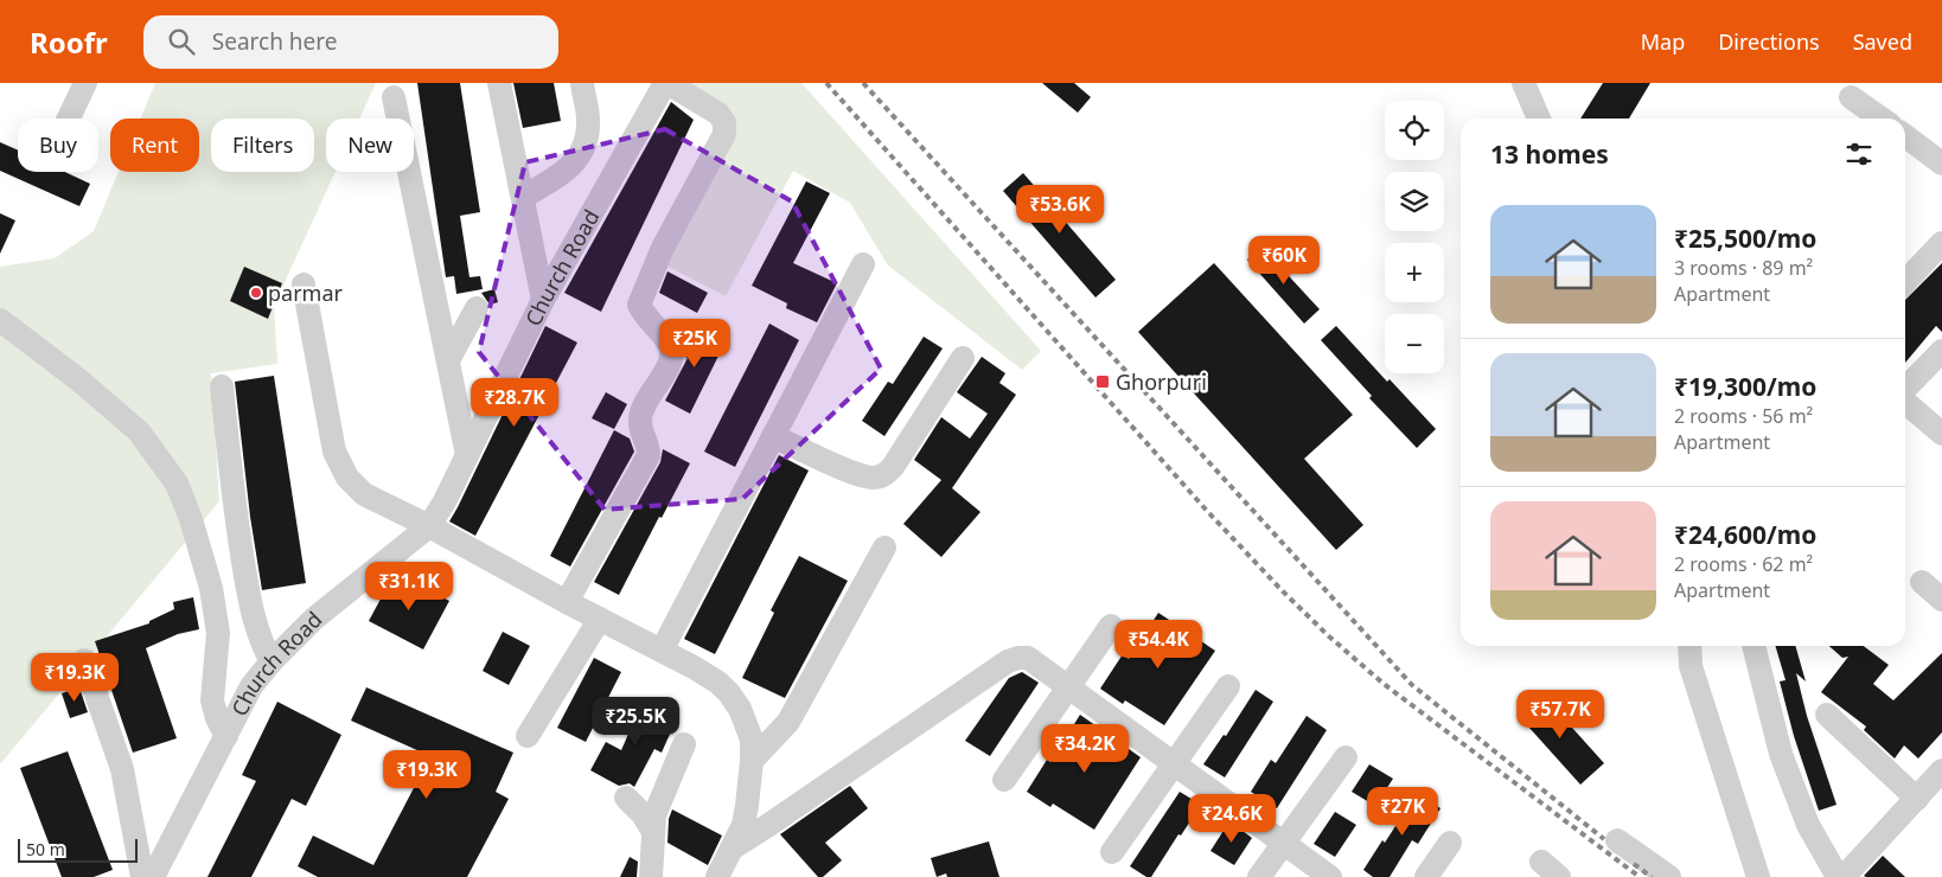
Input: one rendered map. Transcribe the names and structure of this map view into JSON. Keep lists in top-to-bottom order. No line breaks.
{"streets":{"street":["Church Road"]},"places":{"other":["parmar"],"transit":["Ghorpuri"]},"scale_bar":"50 m","page":{"header":"Roofr","search":"Search here","nav":["Map","Directions","Saved"],"map_buttons":["+","−"],"chip":["Buy","Rent","Filters","New"],"heading":"13 homes","price":["₹53.6K","₹60K","₹25K","₹28.7K","₹31.1K","₹54.4K","₹19.3K","₹57.7K","₹25.5K","₹34.2K","₹19.3K","₹27K","₹24.6K"],"list":[{"name":"₹25,500/mo","note":"3 rooms · 89 m² · Apartment"},{"name":"₹19,300/mo","note":"2 rooms · 56 m² · Apartment"},{"name":"₹24,600/mo","note":"2 rooms · 62 m² · Apartment"}],"scale":"50 m"}}
